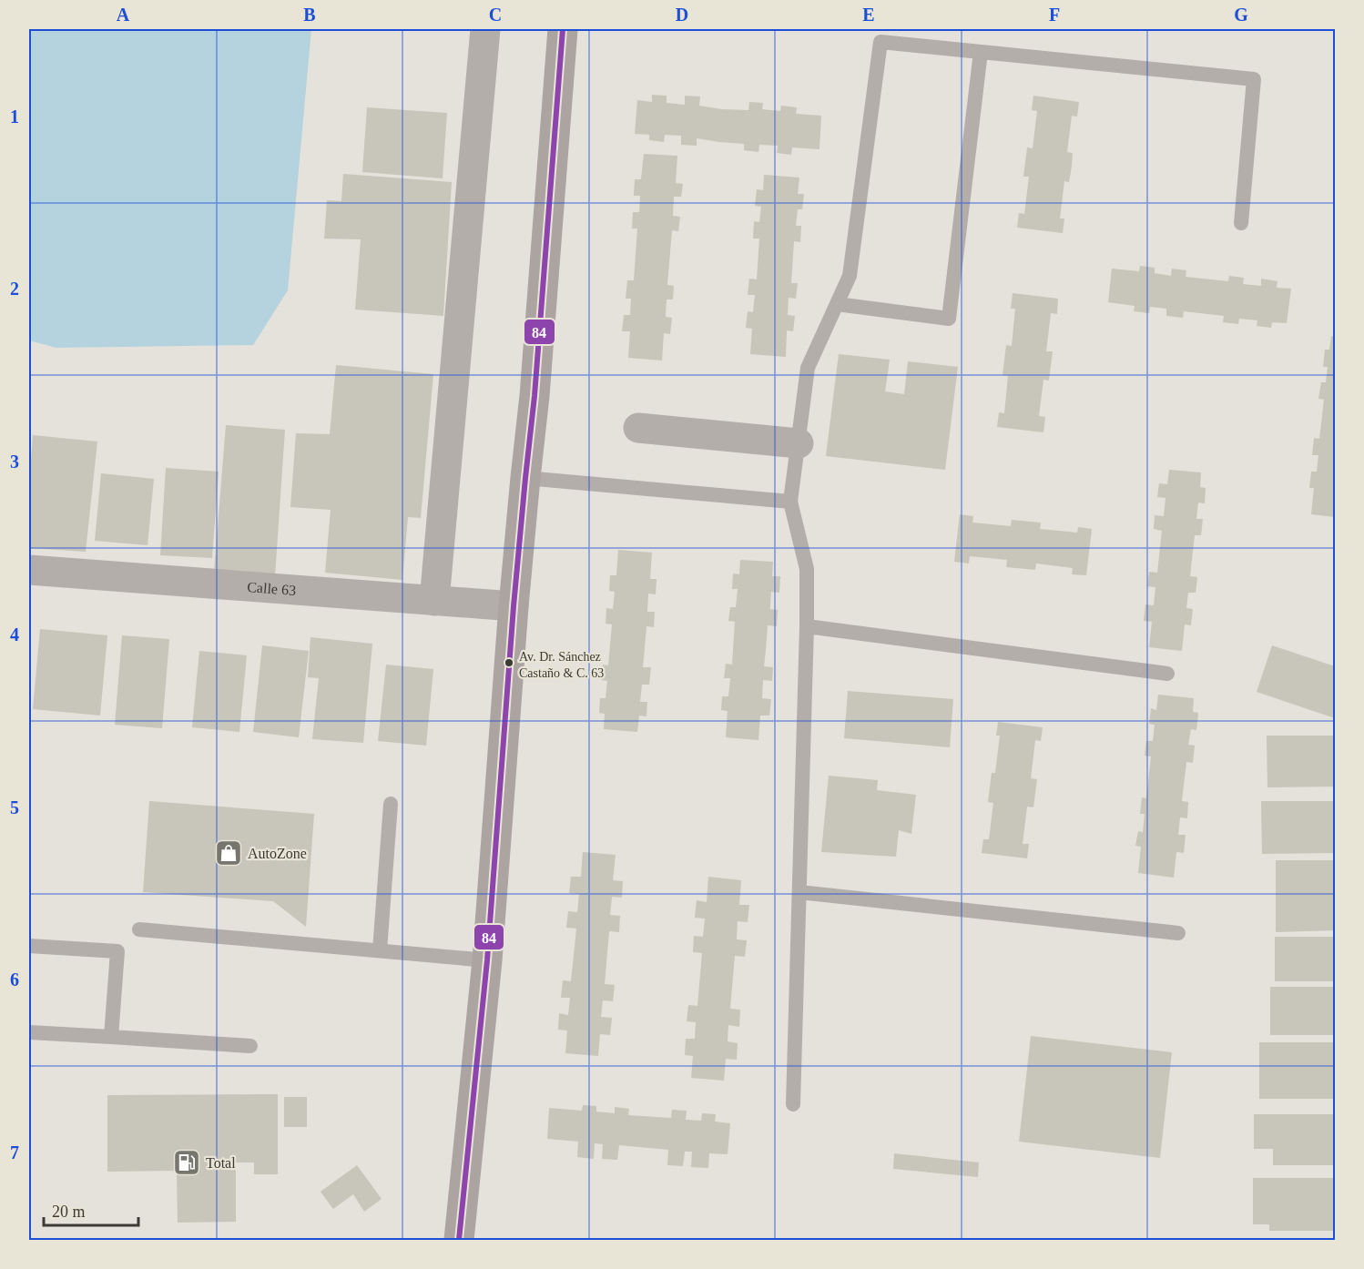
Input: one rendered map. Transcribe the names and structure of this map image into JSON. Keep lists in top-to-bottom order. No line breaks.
{"streets":{"street":["Calle 63"]},"places":{"other":["Av. Dr. Sánchez Castaño & C. 63"],"shop":["AutoZone"],"fuel station":["Total"]},"lines":["transit line 84"],"scale_bar":"20 m","grid":{"columns":["A","B","C","D","E","F","G"],"rows":["1","2","3","4","5","6","7"]}}
